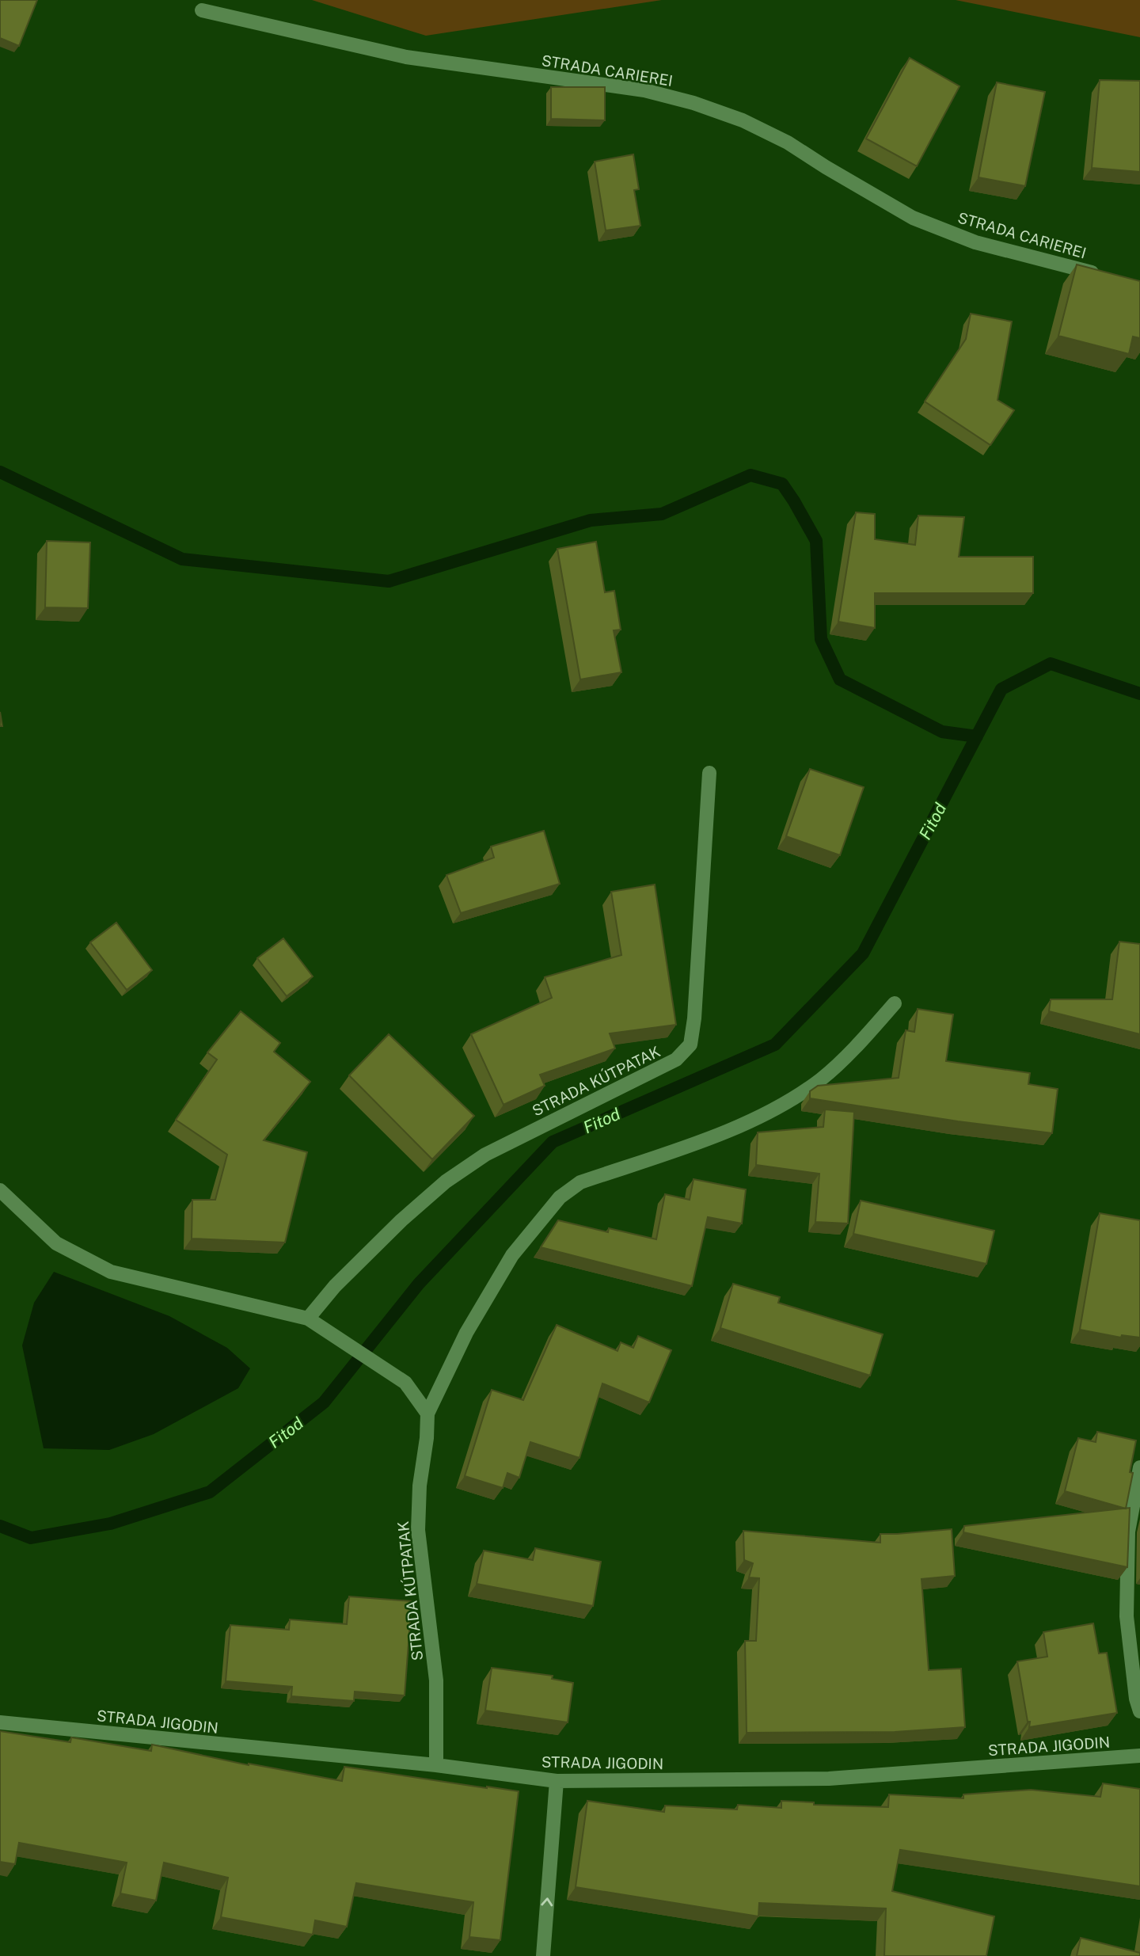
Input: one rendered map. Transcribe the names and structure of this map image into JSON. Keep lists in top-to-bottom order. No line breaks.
{"streets":{"street":["STRADA CARIEREI","STRADA KÚTPATAK","STRADA JIGODIN"]},"crossings":[["STRADA KÚTPATAK","STRADA JIGODIN"]],"water":["Fitod"]}
